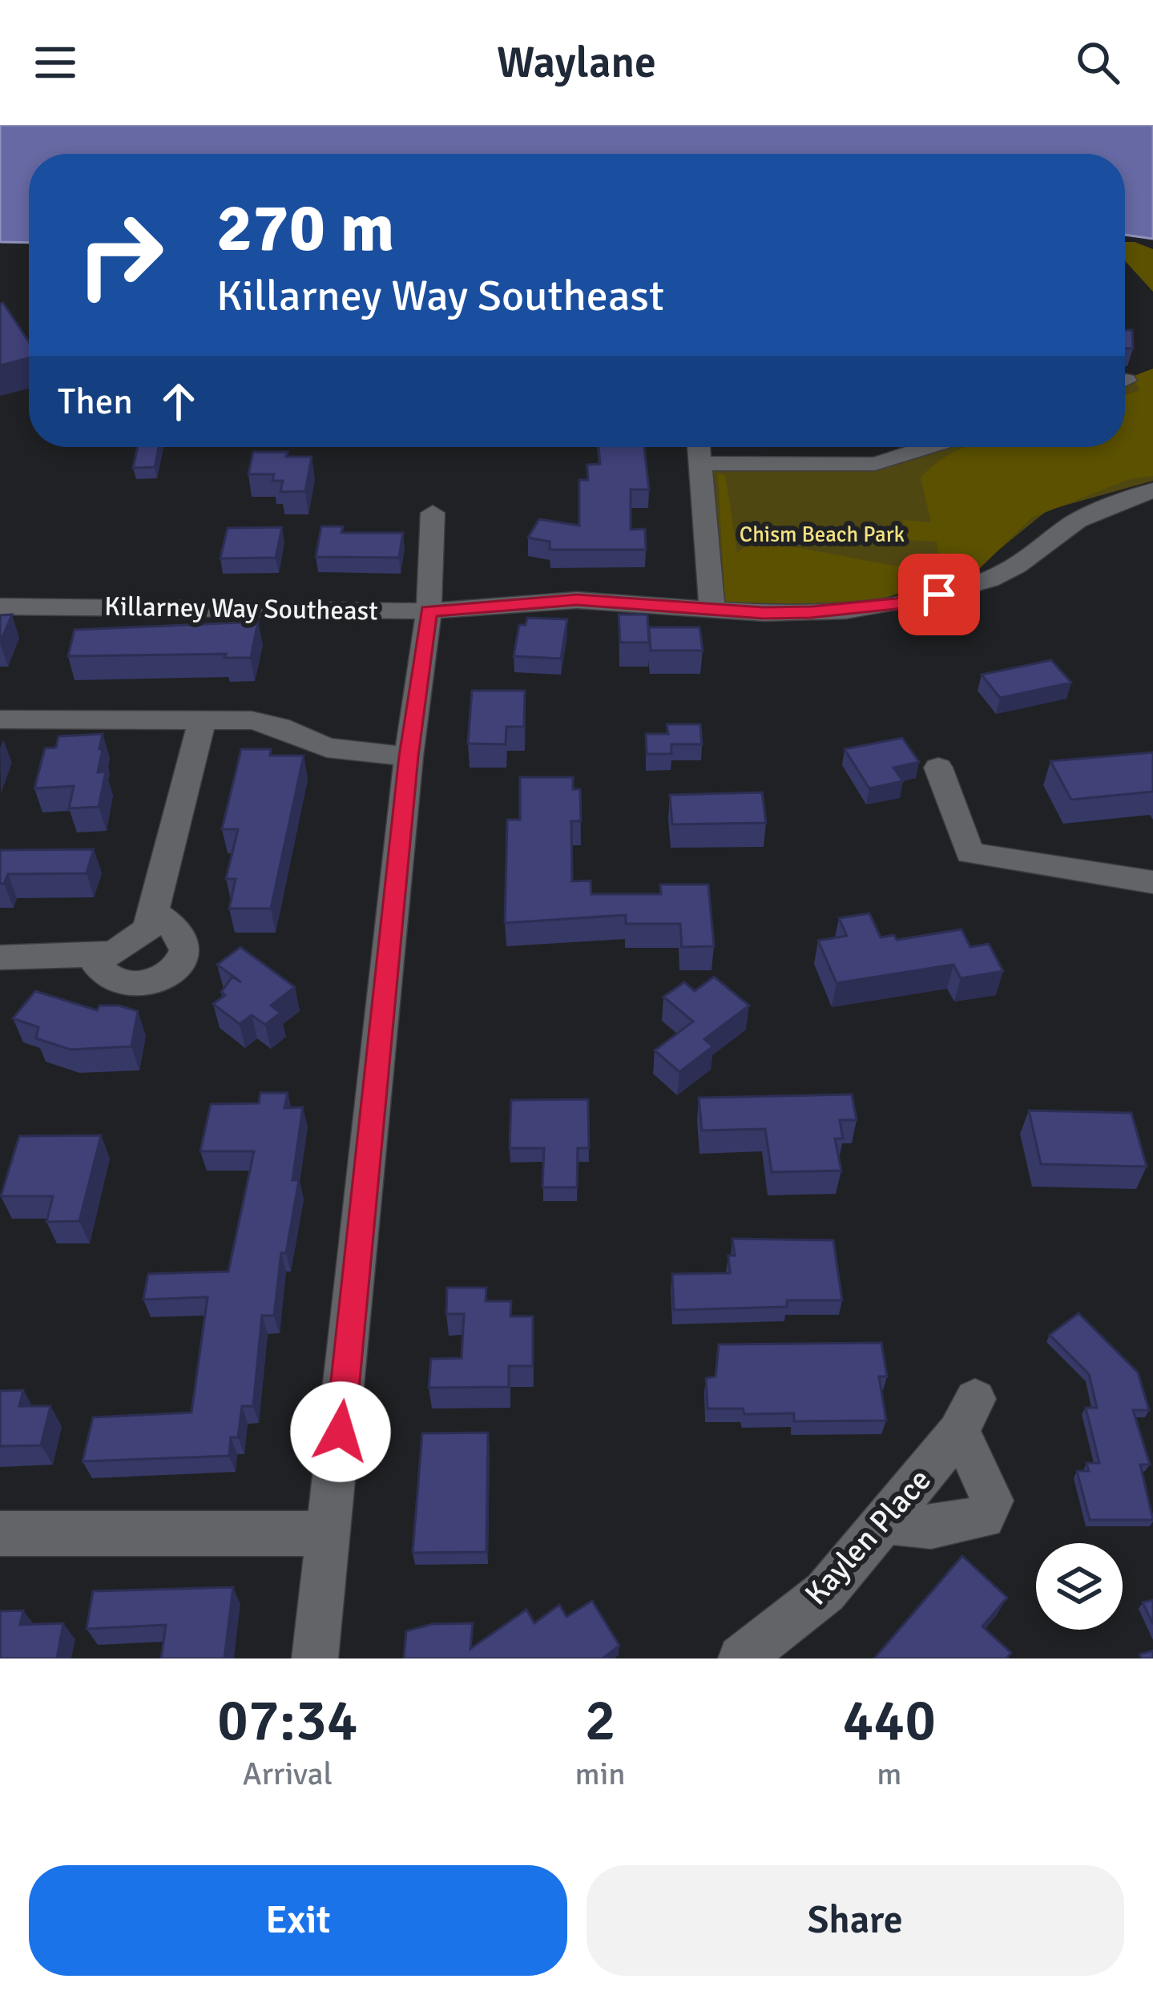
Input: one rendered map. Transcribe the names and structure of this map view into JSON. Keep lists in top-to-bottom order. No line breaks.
{"streets":{"street":["Killarney Way Southeast","Kaylen Place"]},"parks":["Chism Beach Park"],"page":{"header":"Waylane","turn":["270 m","Killarney Way Southeast"],"then":"Then","eta":["07:34","Arrival","2","min","440","m"],"buttons":["Exit","Share"]}}
